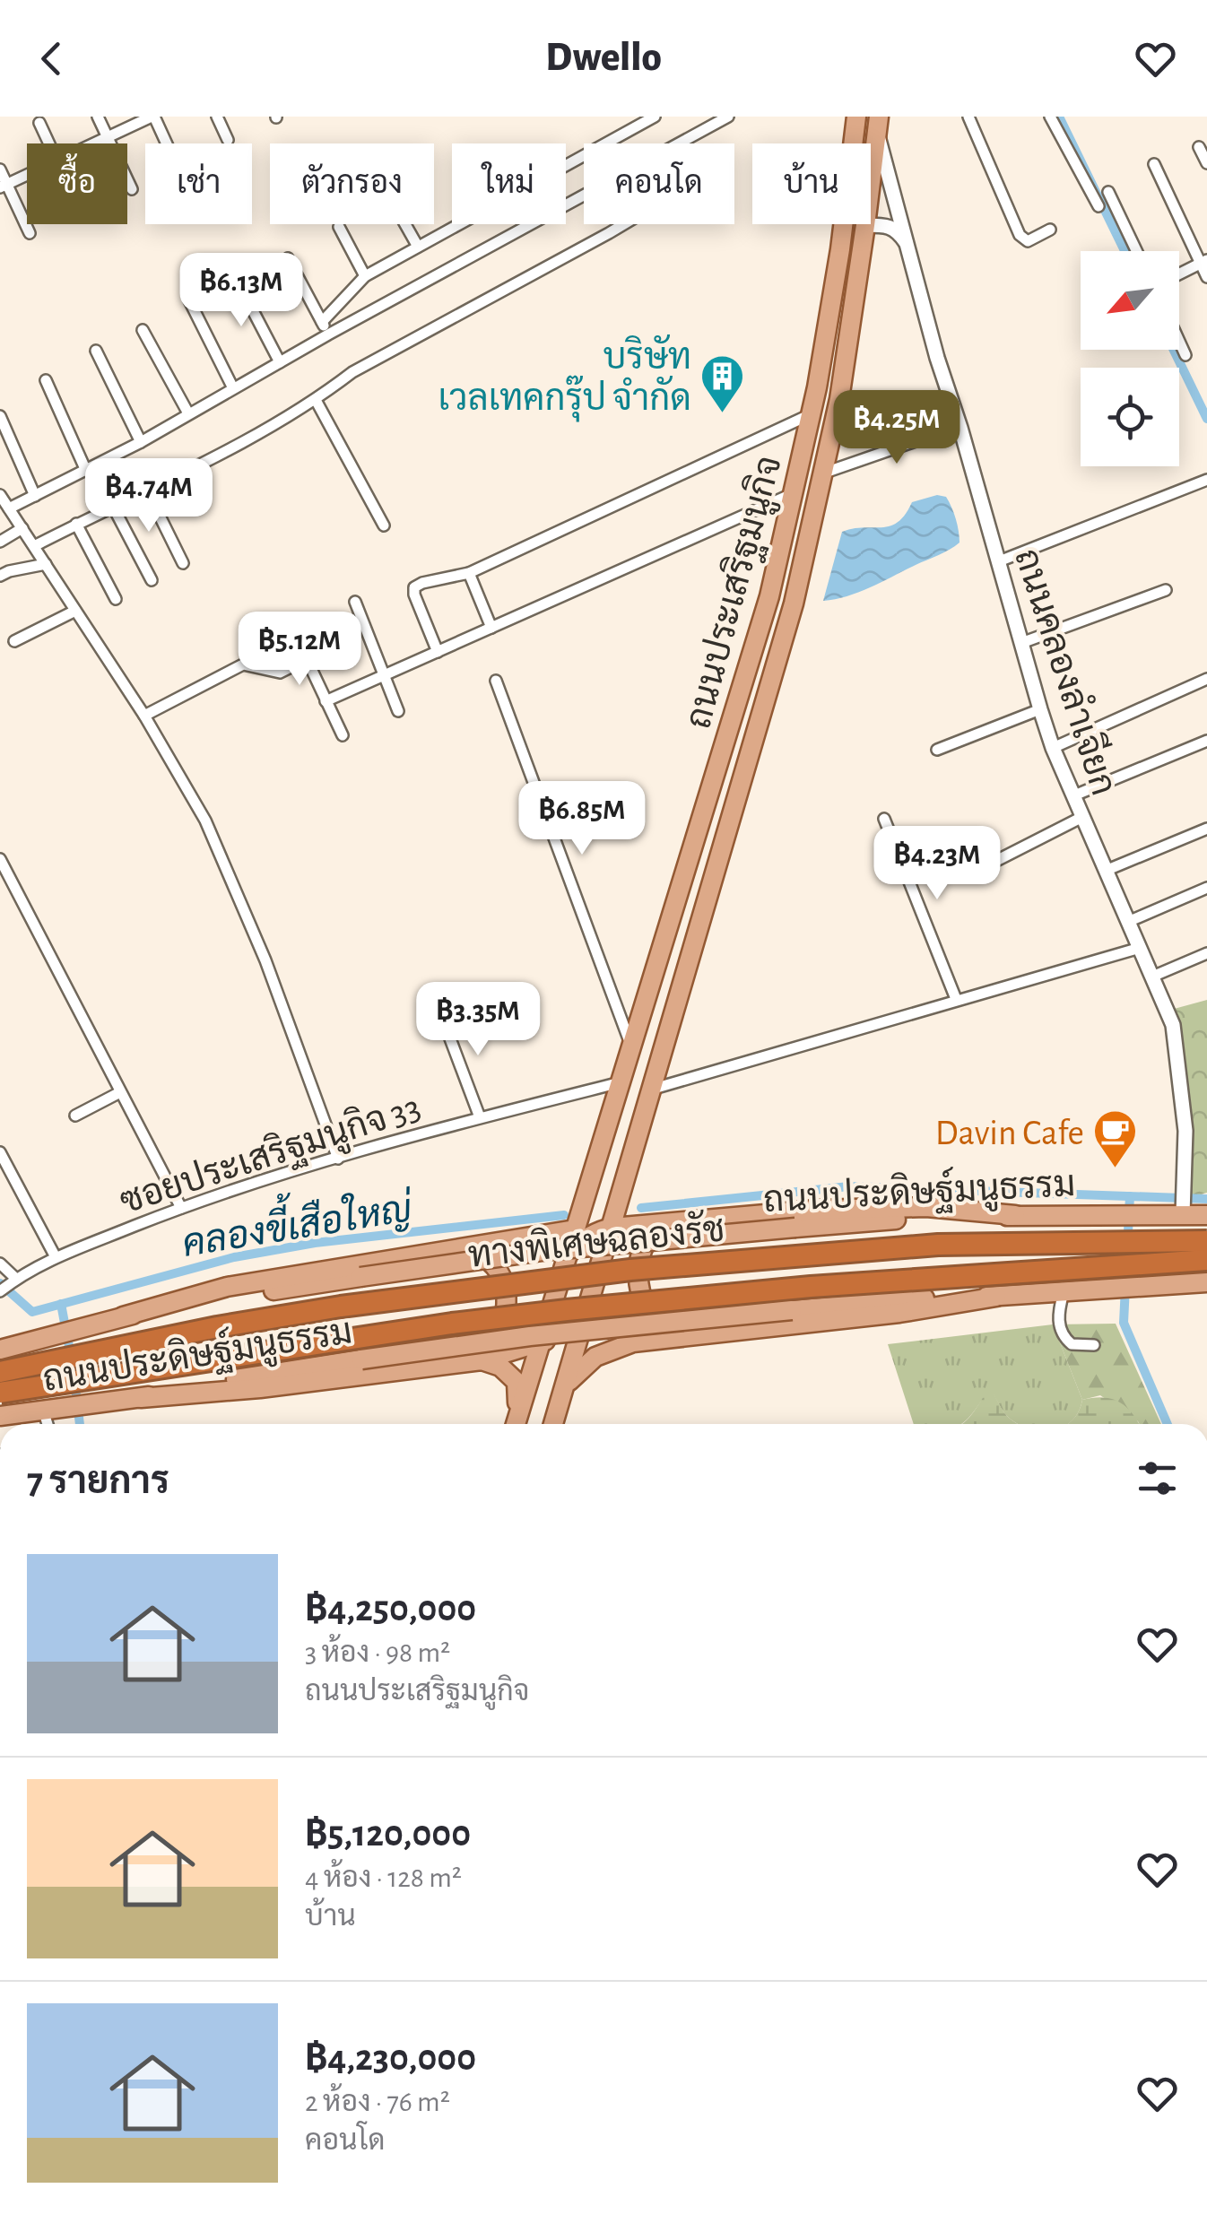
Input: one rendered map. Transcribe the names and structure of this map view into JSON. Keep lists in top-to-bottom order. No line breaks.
{"streets":{"highway":["ทางพิเศษฉลองรัช"],"main road":["ถนนประเสริฐมนูกิจ","ถนนประดิษฐ์มนูธรรม"],"street":["ถนนคลองลำเจียก","ซอยประเสริฐมนูกิจ 33"]},"crossings":[["ถนนประเสริฐมนูกิจ","ถนนคลองลำเจียก"],["ถนนประเสริฐมนูกิจ","ซอยประเสริฐมนูกิจ 33"],["ถนนคลองลำเจียก","ถนนประดิษฐ์มนูธรรม"]],"water":["คลองขี้เสือใหญ่"],"places":{"building":["บริษัท เวลเทคกรุ๊ป จำกัด"],"cafe":["Davin Cafe"]},"north":"bottom left","page":{"header":"Dwello","chip":["ซื้อ","เช่า","ตัวกรอง","ใหม่","คอนโด","บ้าน"],"price":["฿6.13M","฿4.25M","฿4.74M","฿5.12M","฿6.85M","฿4.23M","฿3.35M"],"heading":"7 รายการ","list":[{"name":"฿4,250,000","note":"3 ห้อง · 98 m² · ถนนประเสริฐมนูกิจ"},{"name":"฿5,120,000","note":"4 ห้อง · 128 m² · บ้าน"},{"name":"฿4,230,000","note":"2 ห้อง · 76 m² · คอนโด"}]}}
